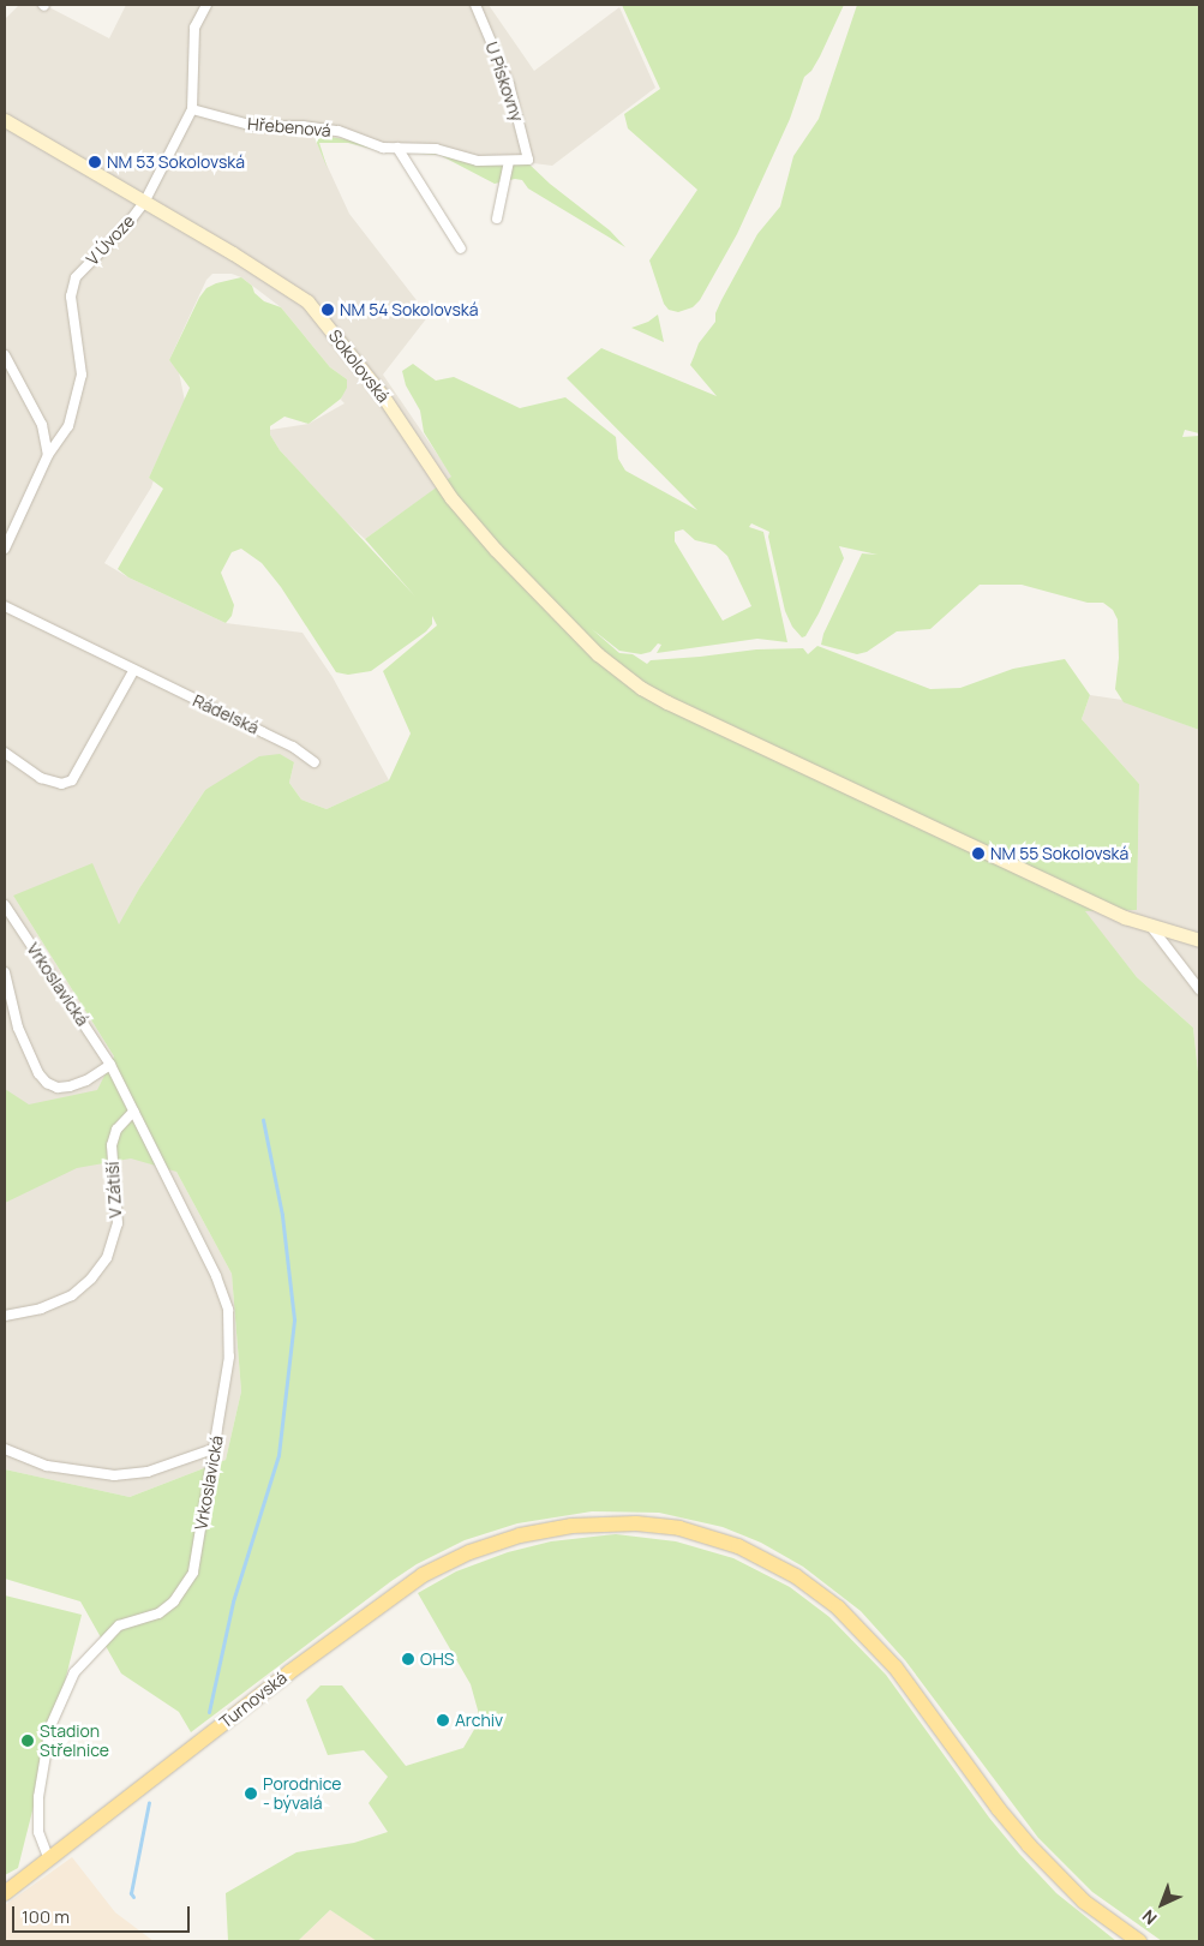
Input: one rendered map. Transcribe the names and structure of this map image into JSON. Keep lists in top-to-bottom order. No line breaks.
{"streets":{"main road":["Turnovská"],"street":["U Pískovny","Hřebenová","V Úvoze","Sokolovská","Rádelská","Vrkoslavická","V Zátiší"]},"crossings":[["U Pískovny","Hřebenová"],["Hřebenová","V Úvoze"],["V Úvoze","Sokolovská"],["Vrkoslavická","V Zátiší"],["Vrkoslavická","Turnovská"]],"places":["NM 53 Sokolovská","NM 54 Sokolovská","NM 55 Sokolovská","OHS","Archiv","Stadion Střelnice","Porodnice - bývalá"],"scale_bar":"100 m","north":"bottom left"}
